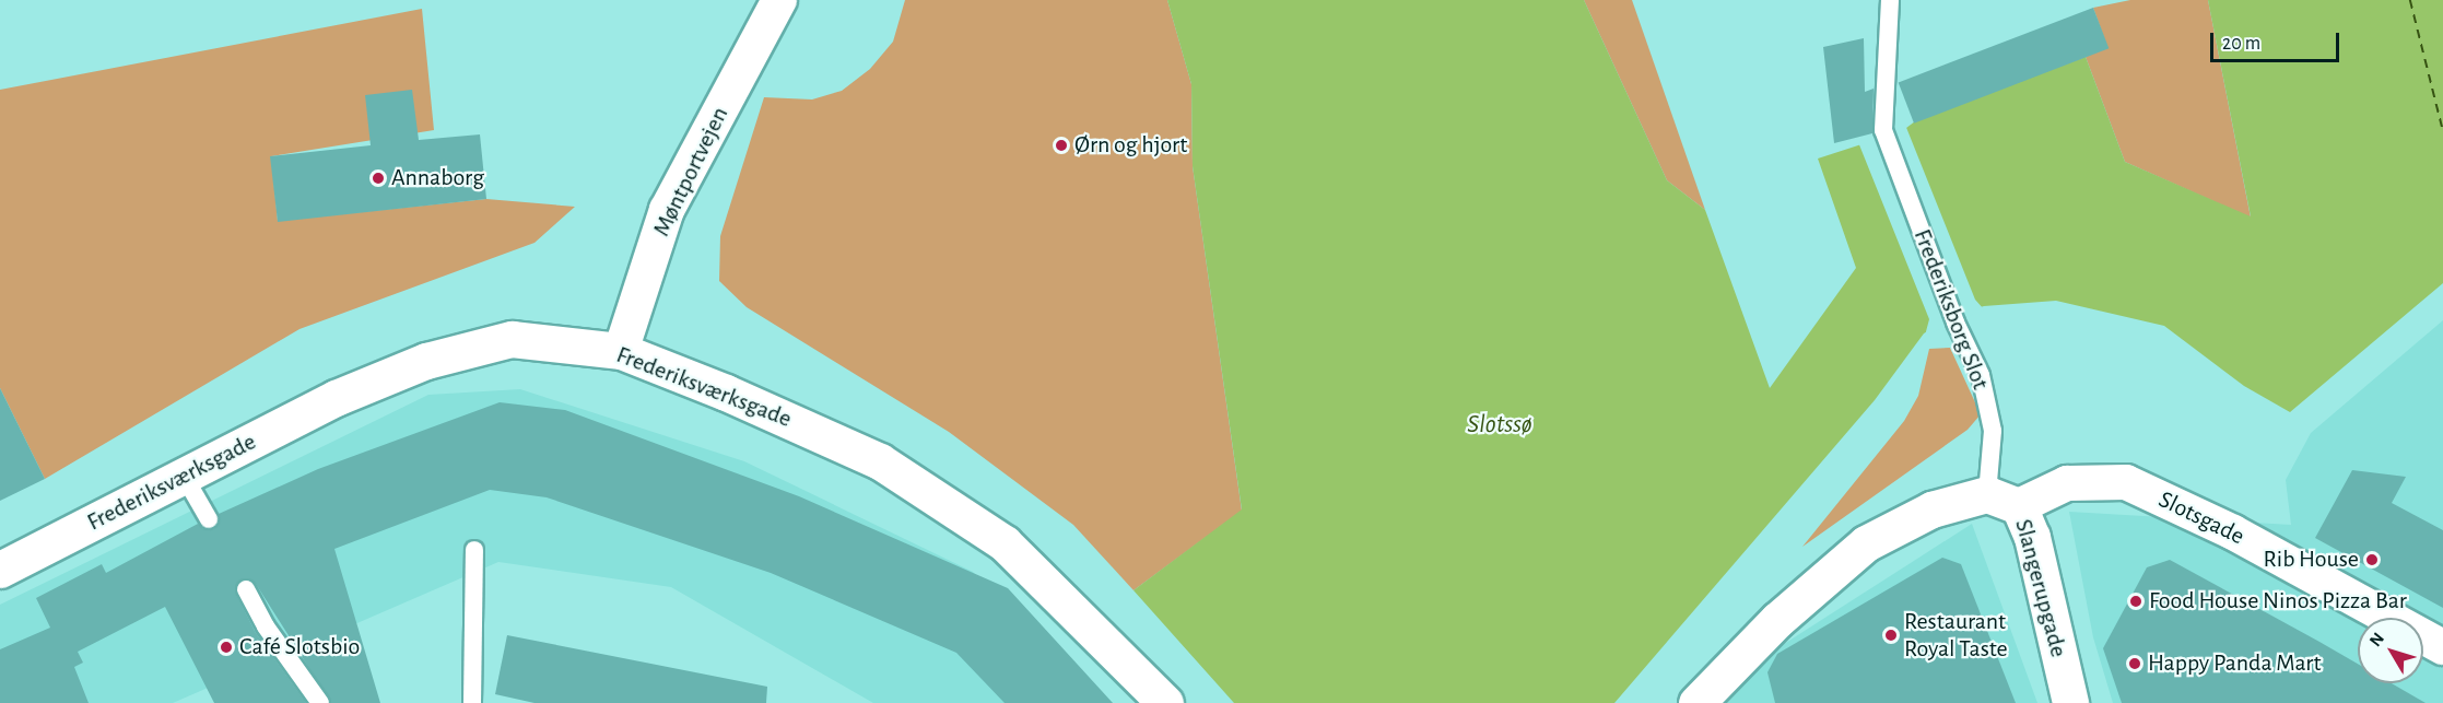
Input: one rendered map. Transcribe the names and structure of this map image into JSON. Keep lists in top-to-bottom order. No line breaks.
{"streets":{"street":["Møntportvejen","Frederiksværksgade","Slotsgade","Slangerupgade"],"lane":["Frederiksborg Slot"]},"crossings":[["Møntportvejen","Frederiksværksgade"],["Frederiksborg Slot","Slotsgade"],["Frederiksborg Slot","Slangerupgade"],["Slotsgade","Slangerupgade"]],"water":["Slotssø"],"places":["Ørn og hjort","Annaborg","Rib House","Food House Ninos Pizza Bar","Restaurant Royal Taste","Café Slotsbio","Happy Panda Mart"],"scale_bar":"20 m","north":"top left"}
